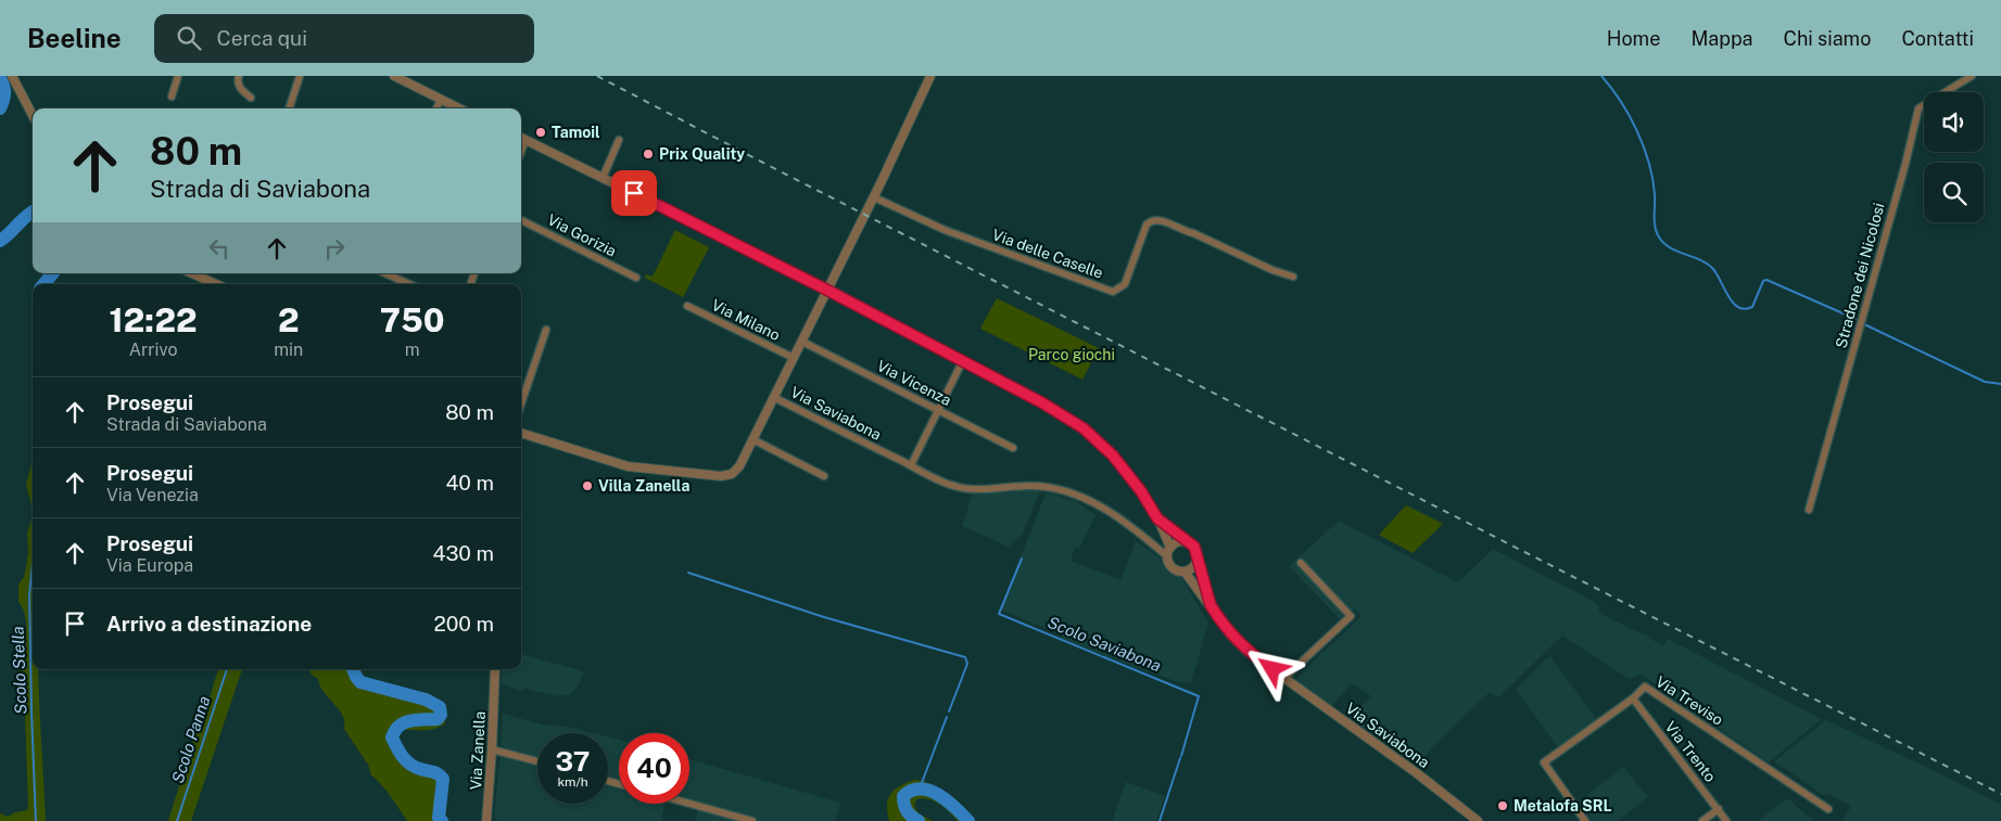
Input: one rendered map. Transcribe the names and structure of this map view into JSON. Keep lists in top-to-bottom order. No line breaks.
{"streets":{"street":["Via Gorizia","Via delle Caselle","Stradone dei Nicolosi","Via Milano","Via Vicenza","Via Saviabona","Via Treviso","Via Zanella","Via Trento"]},"crossings":[["Via Treviso","Via Trento"]],"water":["Scolo Saviabona","Scolo Stella","Scolo Panna"],"parks":["Parco giochi"],"places":["Tamoil","Prix Quality","Villa Zanella","Metalofa SRL"],"page":{"header":"Beeline","search":"Cerca qui","nav":["Home","Mappa","Chi siamo","Contatti"],"turn":["80 m","Strada di Saviabona"],"eta":["12:22","Arrivo","2","min","750","m"],"list":[{"name":"Prosegui","note":"Strada di Saviabona","value":"80 m"},{"name":"Prosegui","note":"Via Venezia","value":"40 m"},{"name":"Prosegui","note":"Via Europa","value":"430 m"},{"name":"Arrivo a destinazione","value":"200 m"}],"speed":"37 km/h","limit":"40"}}
